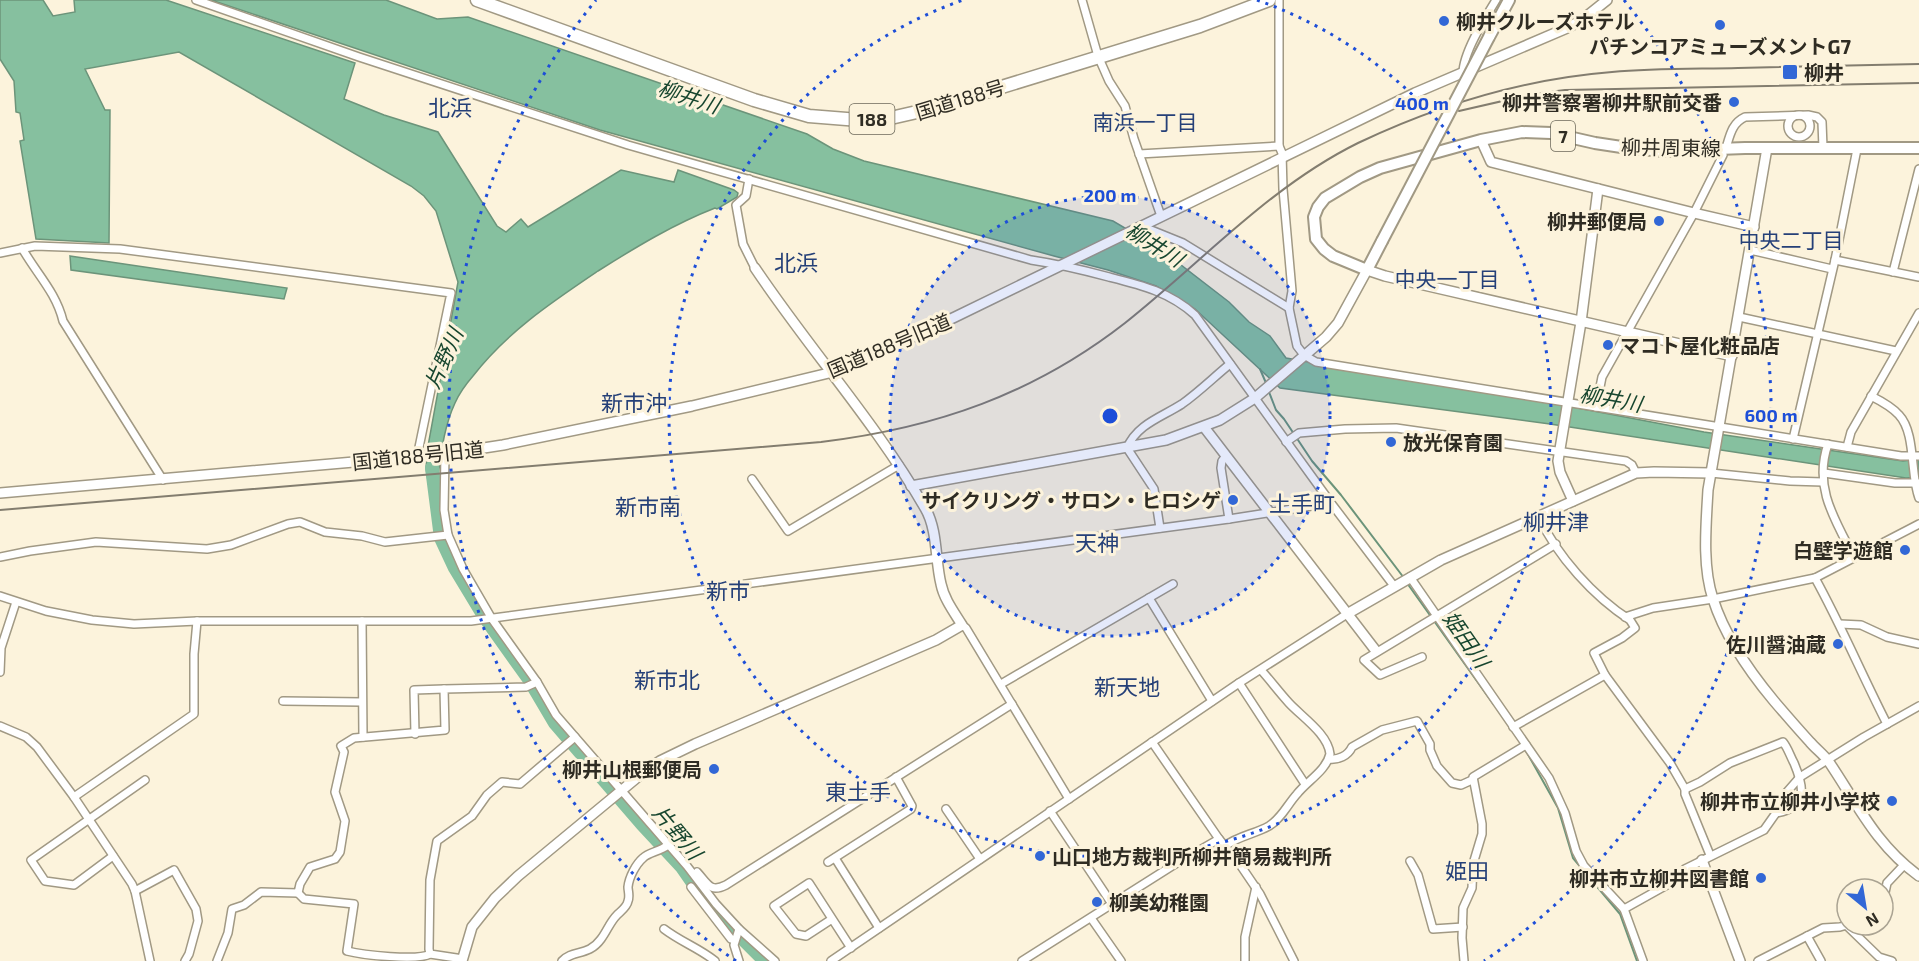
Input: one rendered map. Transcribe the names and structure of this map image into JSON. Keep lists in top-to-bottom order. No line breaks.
{"streets":{"highway":["国道188号","188"],"main road":["7","柳井周東線"],"street":["国道188号旧道"]},"districts":["北浜","南浜一丁目","中央二丁目","北浜","中央一丁目","新市沖","土手町","新市南","柳井津","天神","新市","新市北","新天地","東土手","姫田"],"water":["柳井川","片野川","姫田川"],"places":{"other":["柳井クルーズホテル","パチンコアミューズメントG7","柳井警察署柳井駅前交番","柳井郵便局","マコト屋化粧品店","放光保育園","サイクリング・サロン・ヒロシゲ","白壁学遊館","佐川醤油蔵","柳井山根郵便局","柳井市立柳井小学校","山口地方裁判所柳井簡易裁判所","柳井市立柳井図書館","柳美幼稚園"],"transit":["柳井"]},"north":"bottom right","rings":["400 m","200 m","600 m"]}
